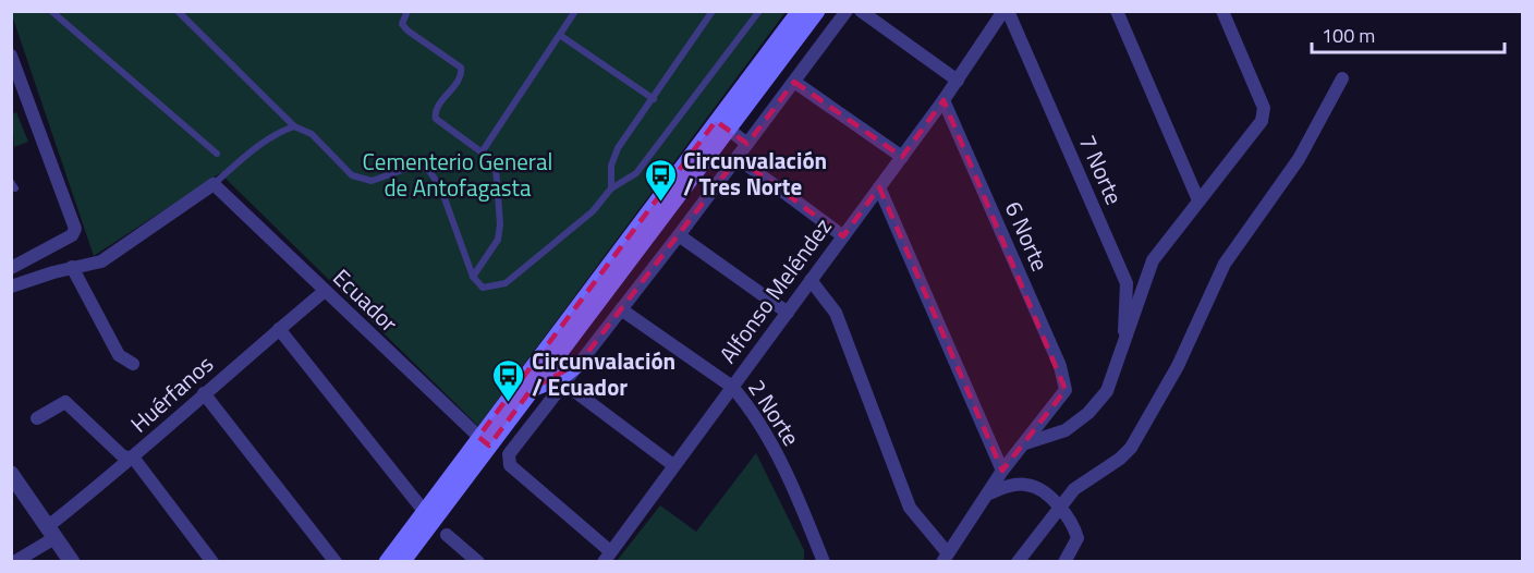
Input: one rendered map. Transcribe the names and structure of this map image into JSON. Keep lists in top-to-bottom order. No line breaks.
{"streets":{"street":["7 Norte","6 Norte","Alfonso Meléndez","Ecuador","Huérfanos","2 Norte"]},"crossings":[["7 Norte","Alfonso Meléndez"],["6 Norte","Alfonso Meléndez"],["Alfonso Meléndez","2 Norte"],["Ecuador","Huérfanos"]],"parks":["Cementerio General de Antofagasta"],"places":{"bus stop":["Circunvalación / Tres Norte","Circunvalación / Ecuador"]},"scale_bar":"100 m"}
